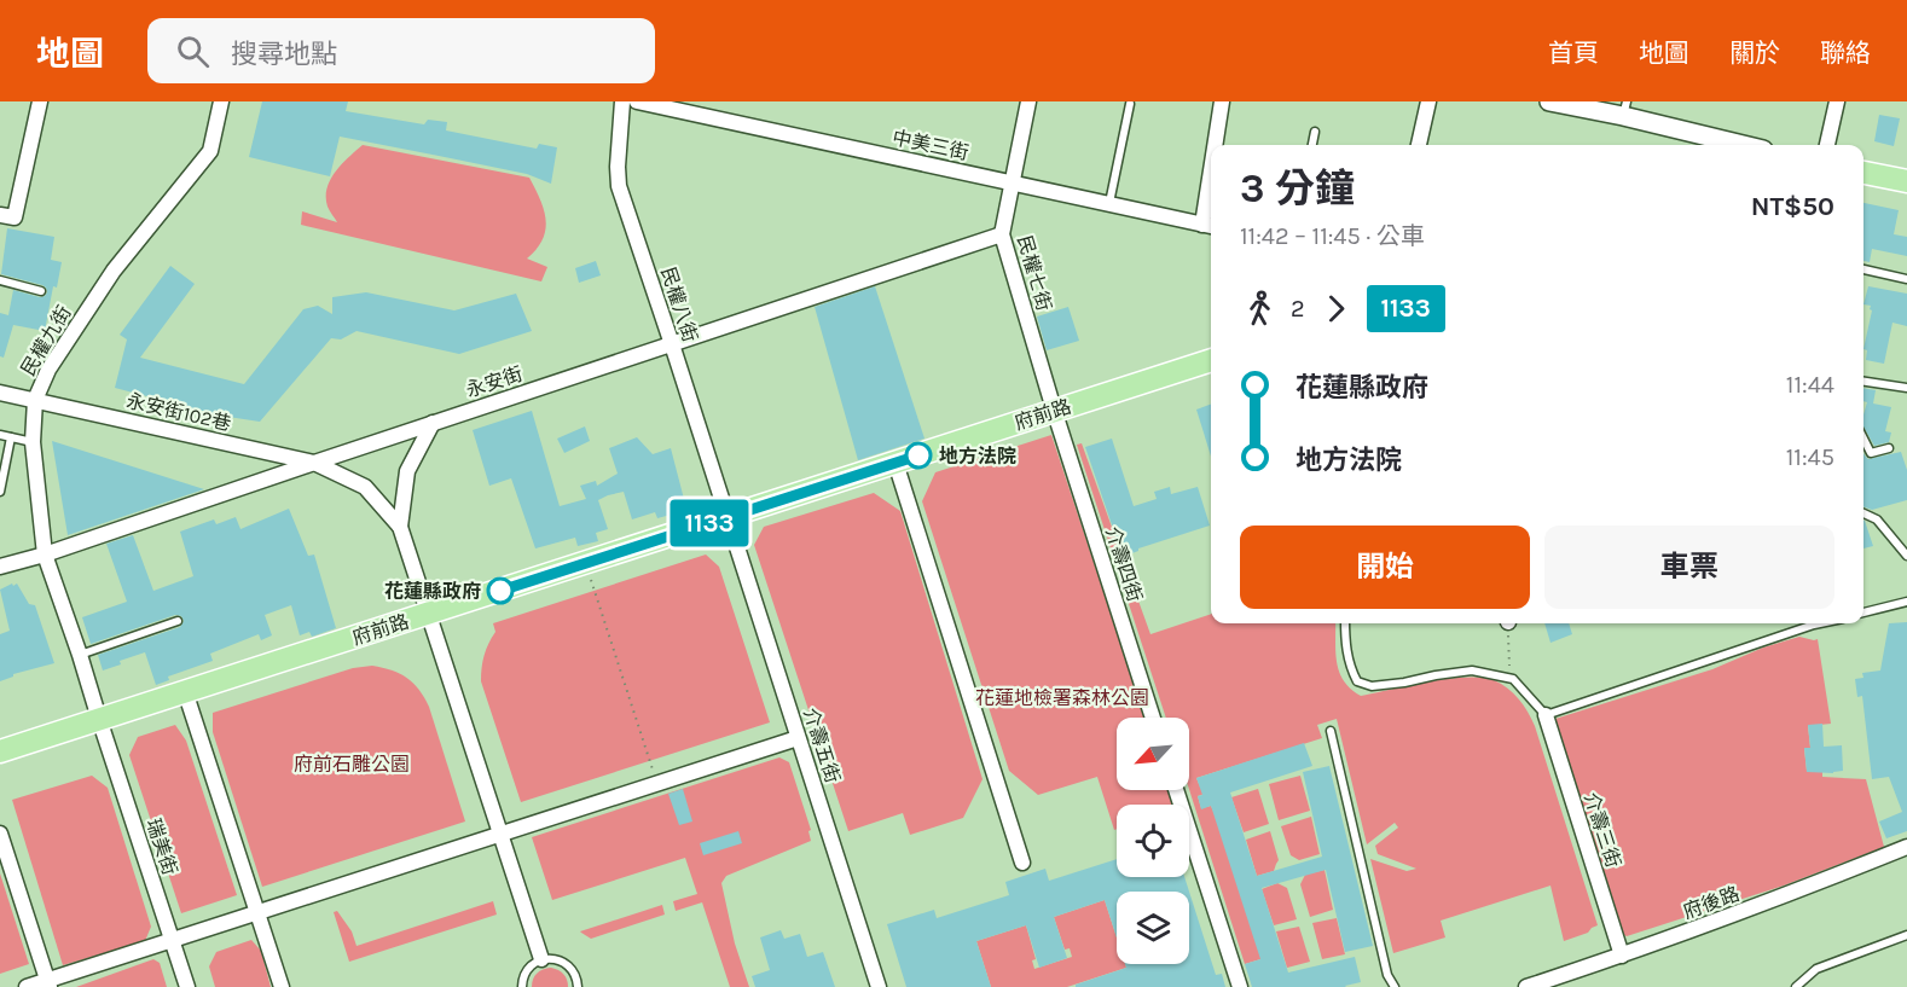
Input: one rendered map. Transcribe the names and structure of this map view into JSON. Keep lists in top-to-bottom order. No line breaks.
{"streets":{"main road":["府前路"],"street":["中美三街","民權七街","民權八街","民權九街","永安街","永安街102巷","介壽四街","介壽五街","介壽三街","瑞美街","府後路"]},"crossings":[["中美三街","民權七街"],["民權七街","永安街"],["民權七街","府前路"],["民權七街","介壽四街"],["民權八街","永安街"],["民權八街","府前路"],["民權八街","介壽五街"],["民權九街","永安街"],["民權九街","永安街102巷"],["民權九街","府前路"],["民權九街","瑞美街"],["永安街","永安街102巷"],["府前路","介壽四街"],["府前路","介壽五街"],["府前路","瑞美街"],["介壽三街","府後路"]],"parks":["花蓮地檢署森林公園","府前石雕公園"],"places":["地方法院","花蓮縣政府"],"lines":["bus line 1133"],"north":"bottom left","page":{"header":"地圖","search":"搜尋地點","nav":["首頁","地圖","關於","聯絡"],"on_map":"1133","heading":["3 分鐘","11:42 – 11:45 · 公車","NT$50"],"legs":["2","1133"],"list":[{"name":"花蓮縣政府","value":"11:44"},{"name":"地方法院","value":"11:45"}],"buttons":["開始","車票"]}}
